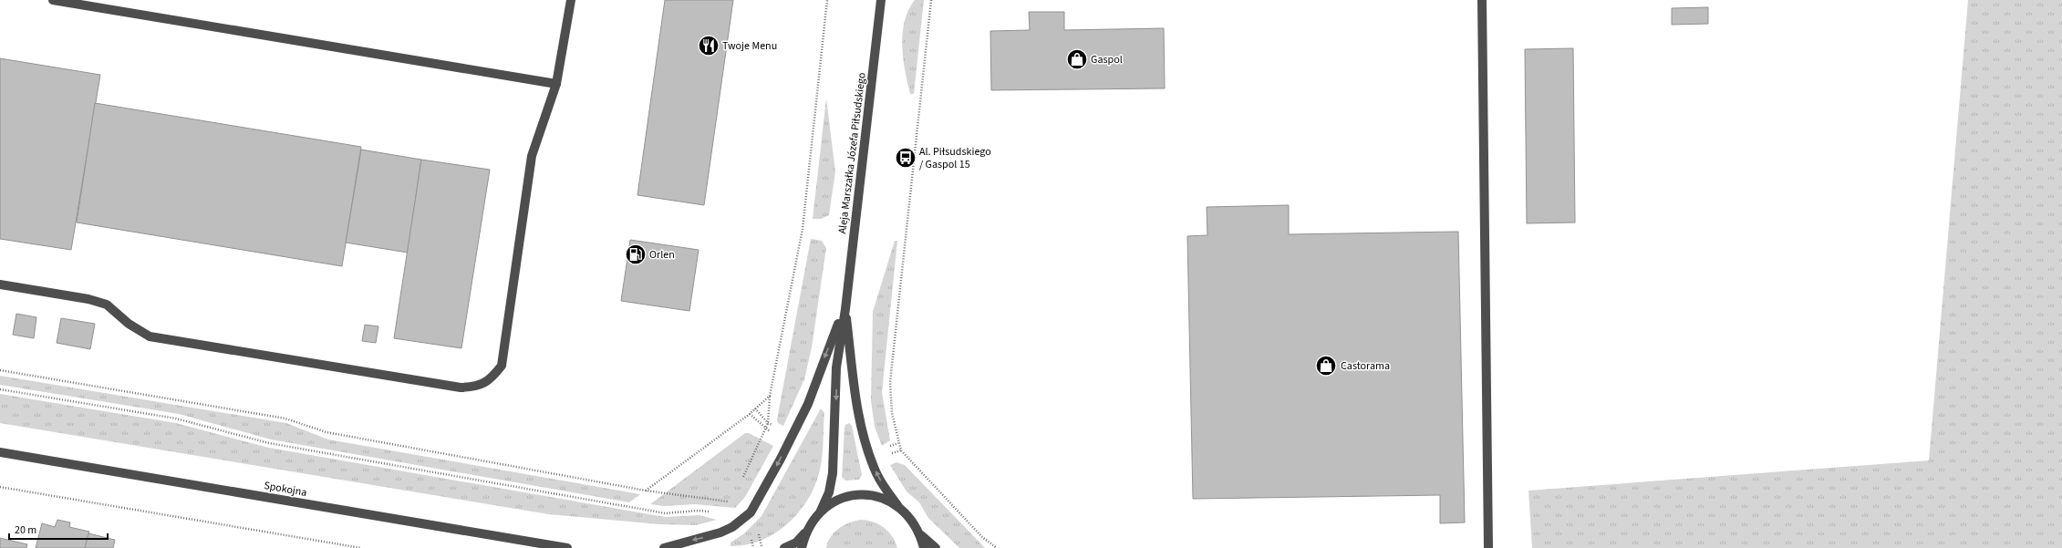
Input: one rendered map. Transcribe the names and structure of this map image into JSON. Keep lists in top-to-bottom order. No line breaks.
{"streets":{"street":["Aleja Marszałka Józefa Piłsudskiego","Spokojna"]},"places":{"restaurant":["Twoje Menu"],"shop":["Gaspol","Castorama"],"bus stop":["Al. Piłsudskiego / Gaspol 15"],"fuel station":["Orlen"]},"scale_bar":"20 m"}
